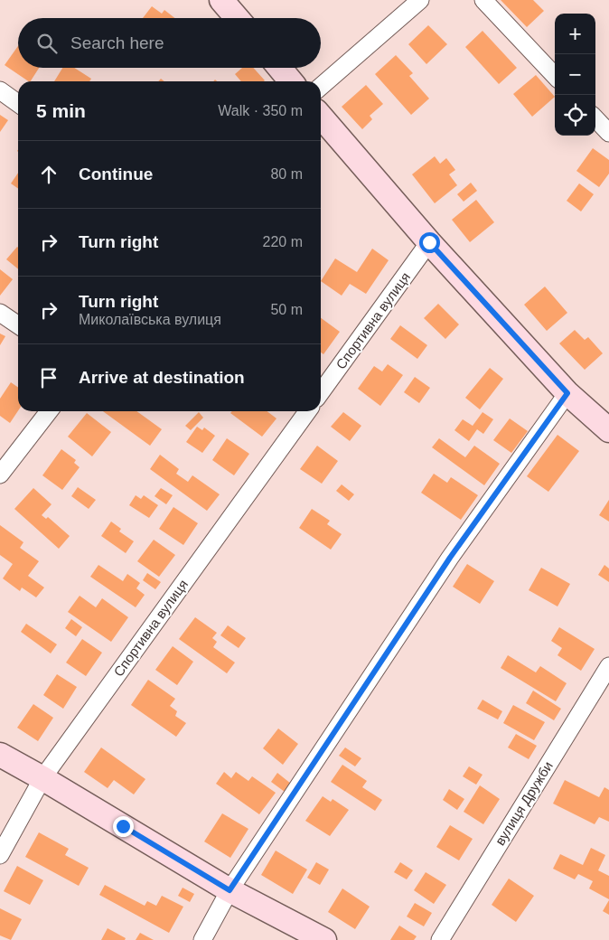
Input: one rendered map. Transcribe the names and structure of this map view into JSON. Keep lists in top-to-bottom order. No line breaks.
{"streets":{"street":["Спортивна вулиця","вулиця Дружби"]},"page":{"map_buttons":["+","−"],"search":"Search here","heading":["5 min","Walk · 350 m"],"list":[["Continue","80 m"],["Turn right","220 m"],["Turn right","Миколаївська вулиця","50 m"],"Arrive at destination"]}}
